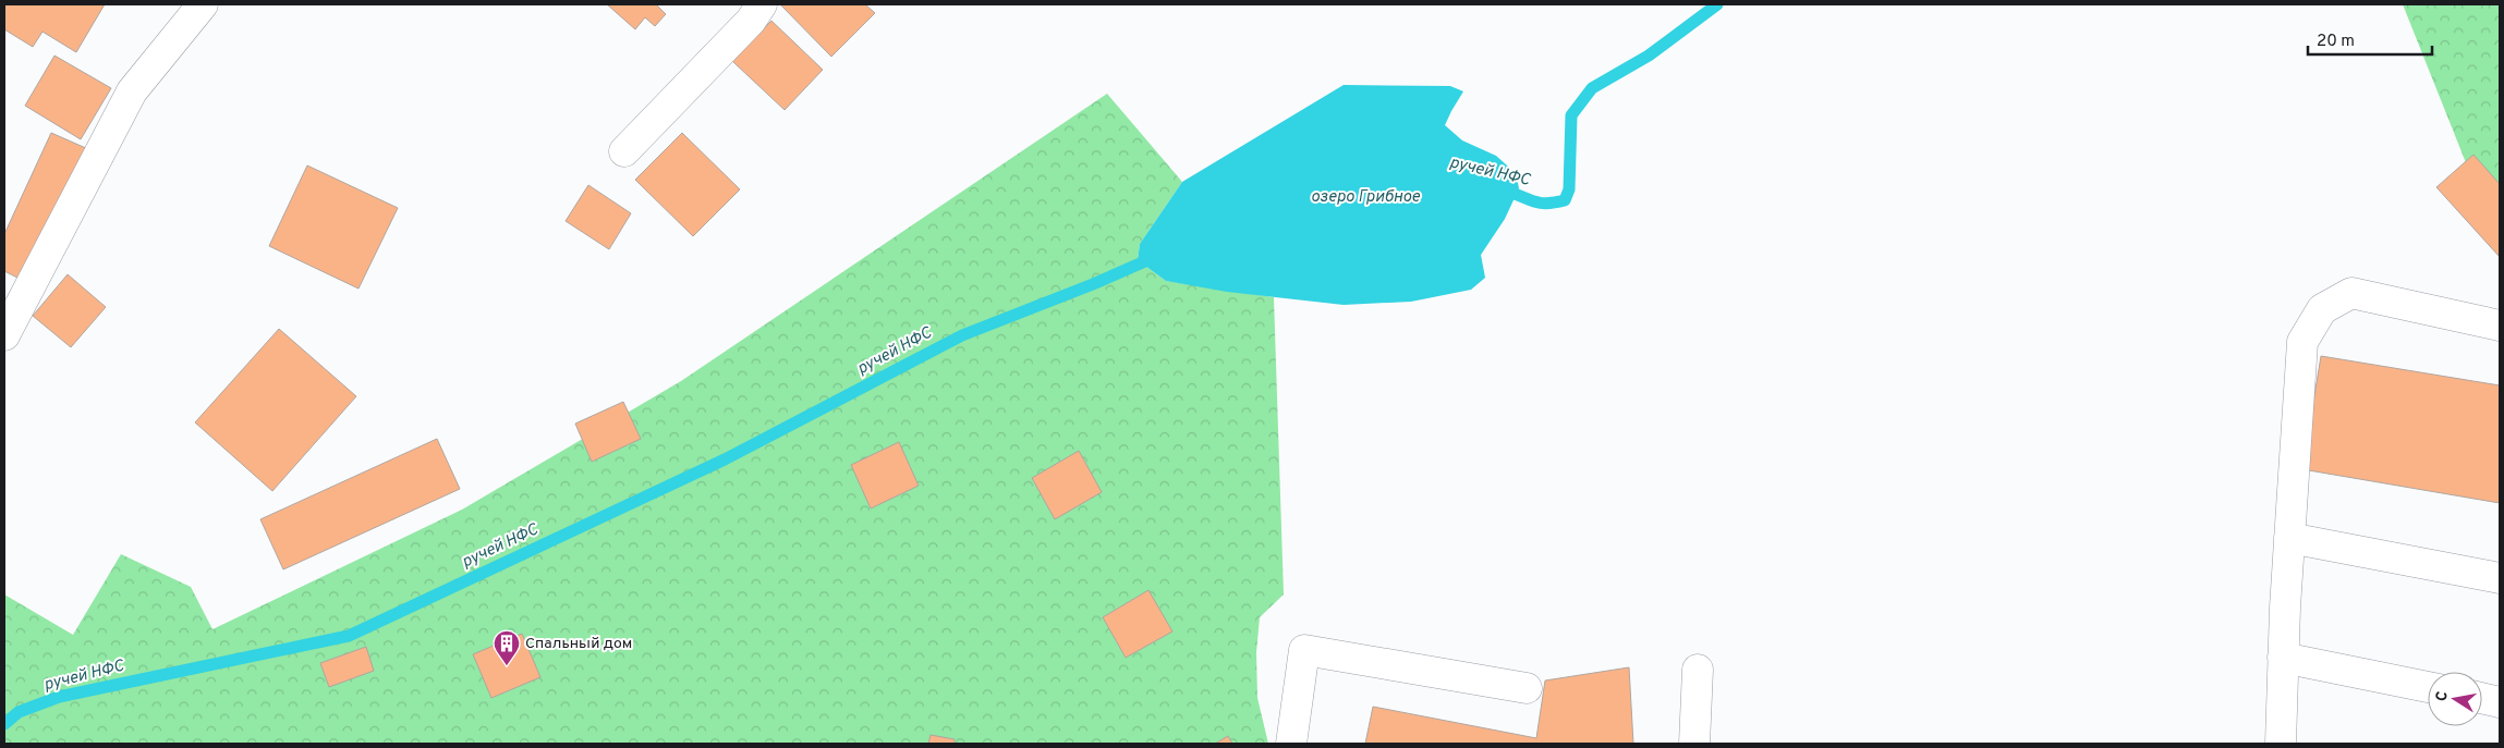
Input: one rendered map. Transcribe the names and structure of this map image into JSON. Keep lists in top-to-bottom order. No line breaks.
{"water":["ручей НФС","озеро Грибное"],"places":{"building":["Спальный дом"]},"scale_bar":"20 m","north":"left"}
